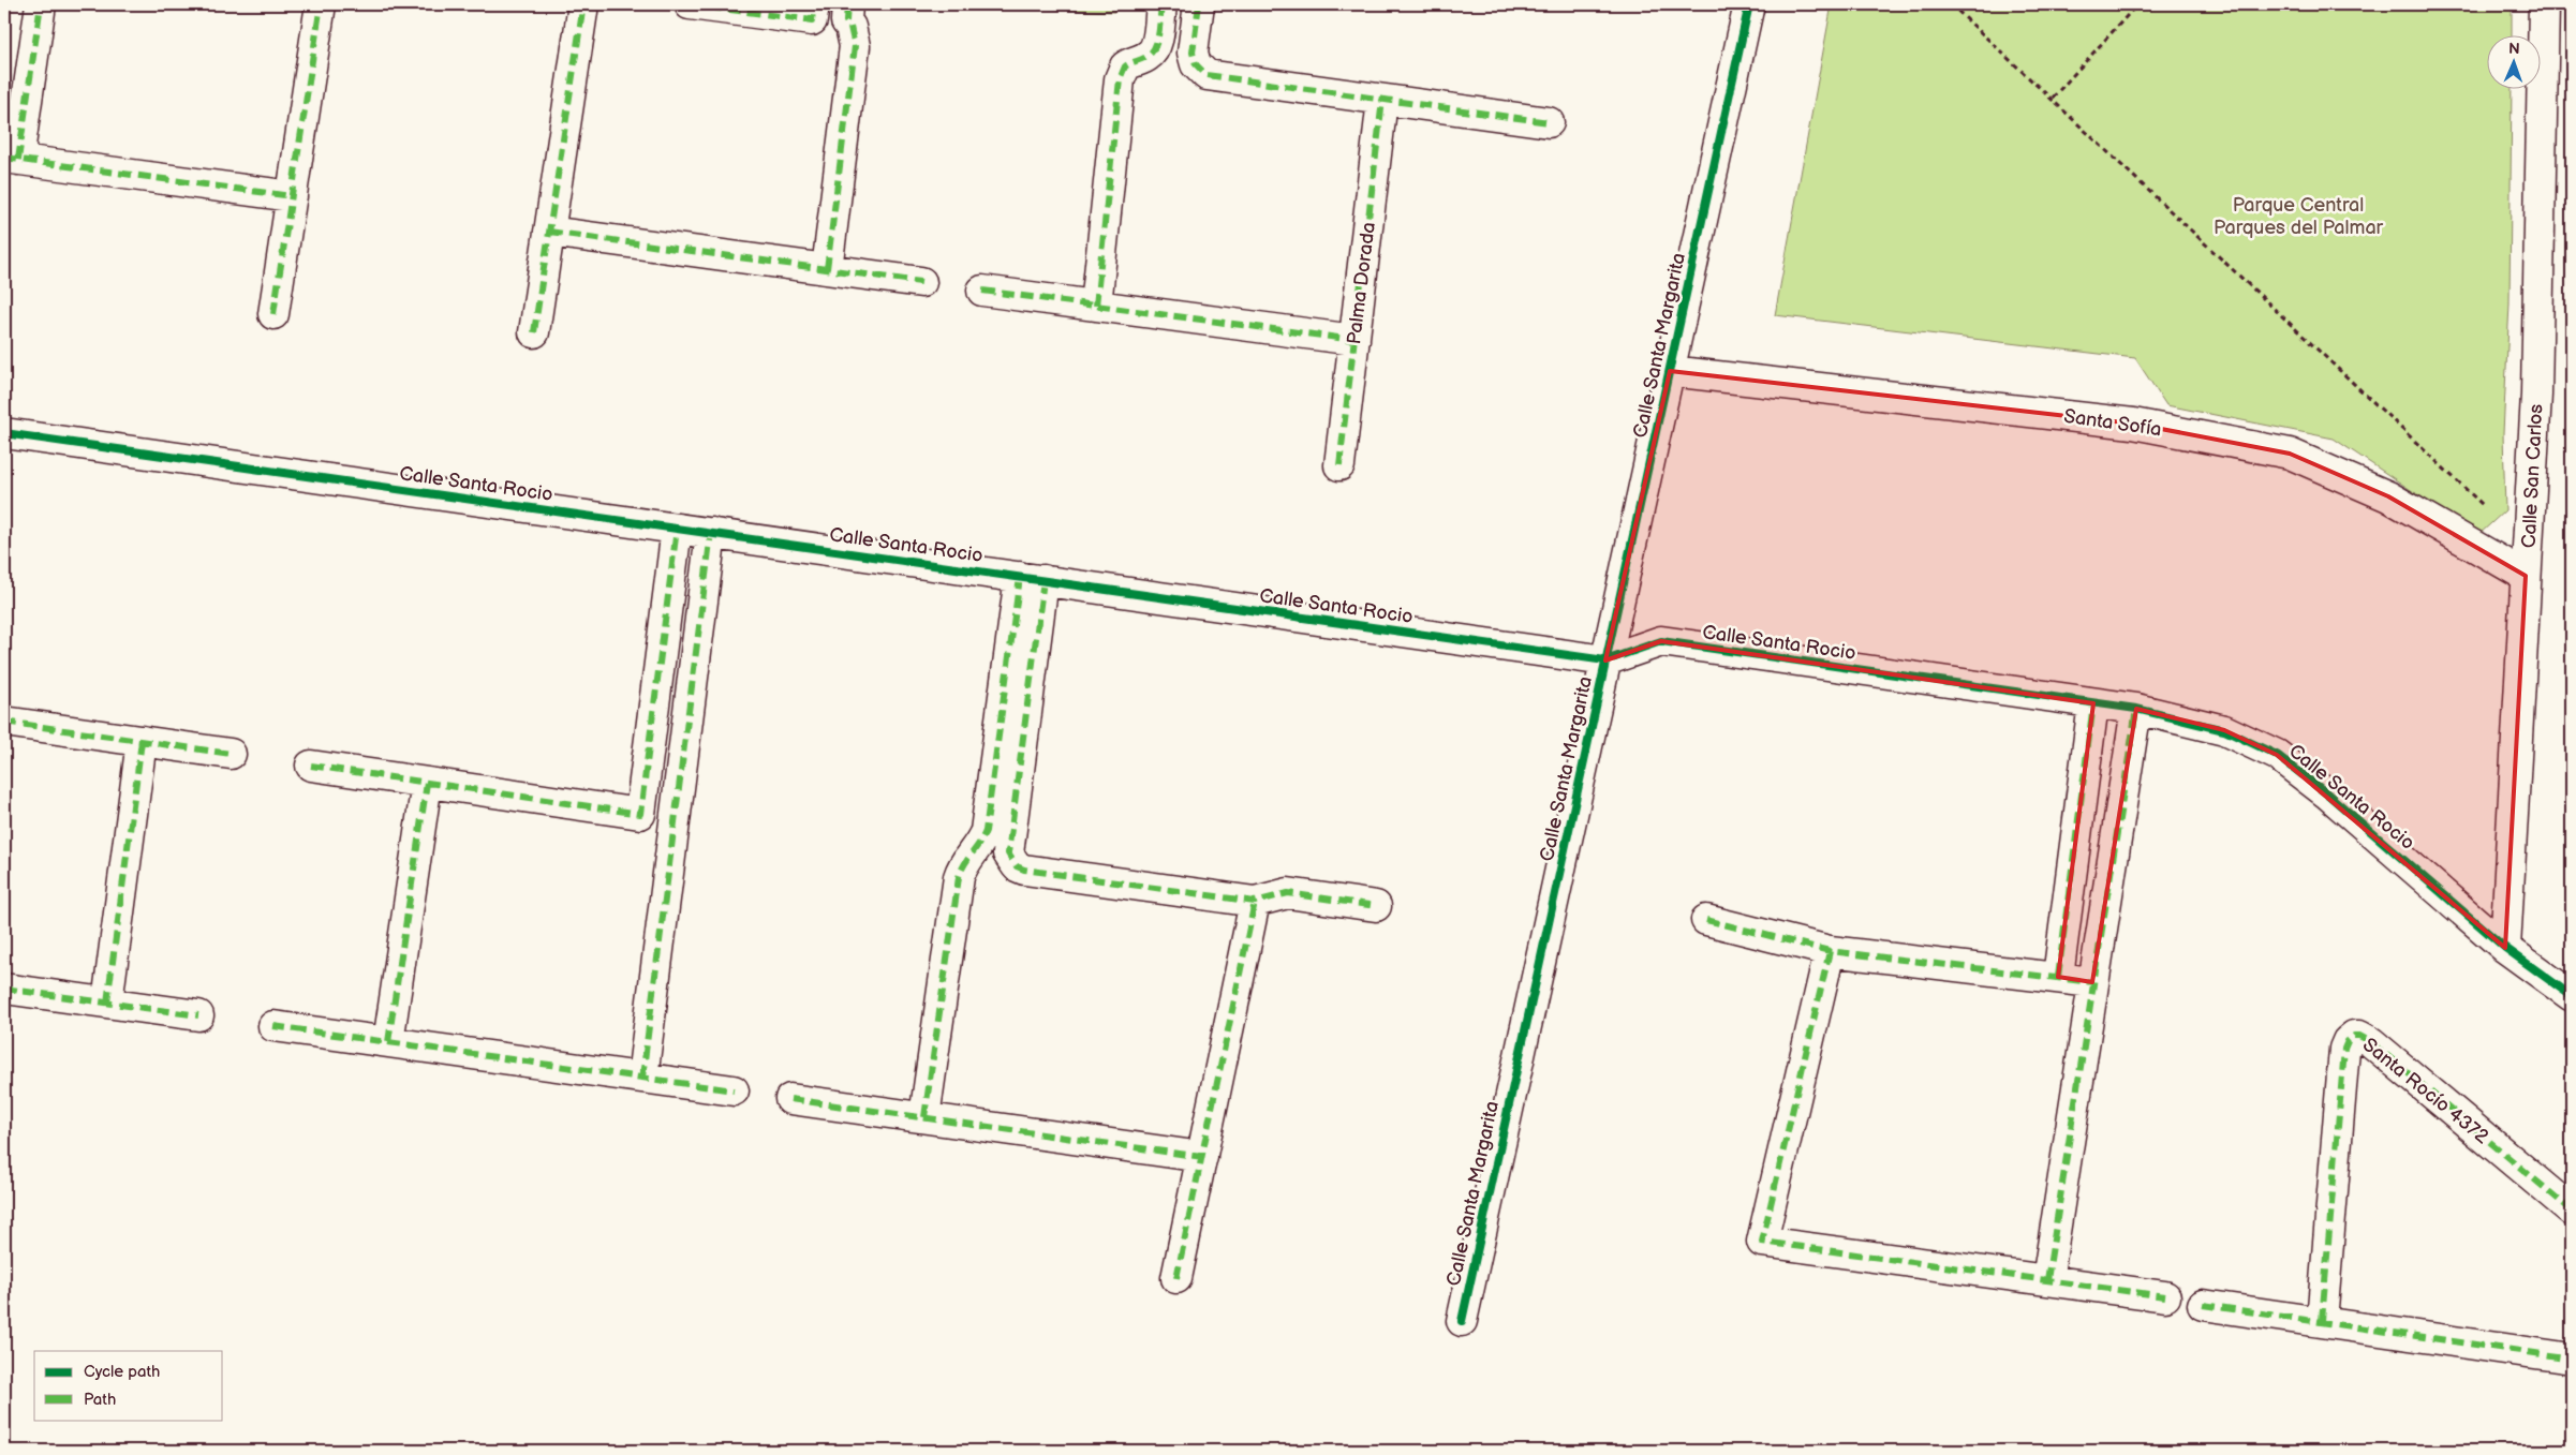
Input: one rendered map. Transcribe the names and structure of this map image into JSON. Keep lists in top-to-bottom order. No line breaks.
{"streets":{"street":["Palma Dorada","Calle Santa Margarita","Santa Sofía","Calle San Carlos","Calle Santa Rocio","Santa Rocío 4372"]},"crossings":[["Calle Santa Margarita","Santa Sofía"],["Calle Santa Margarita","Calle Santa Rocio"],["Santa Sofía","Calle San Carlos"],["Calle San Carlos","Calle Santa Rocio"]],"parks":["Parque Central Parques del Palmar"],"legend":["Cycle path","Path"],"north":"top"}
